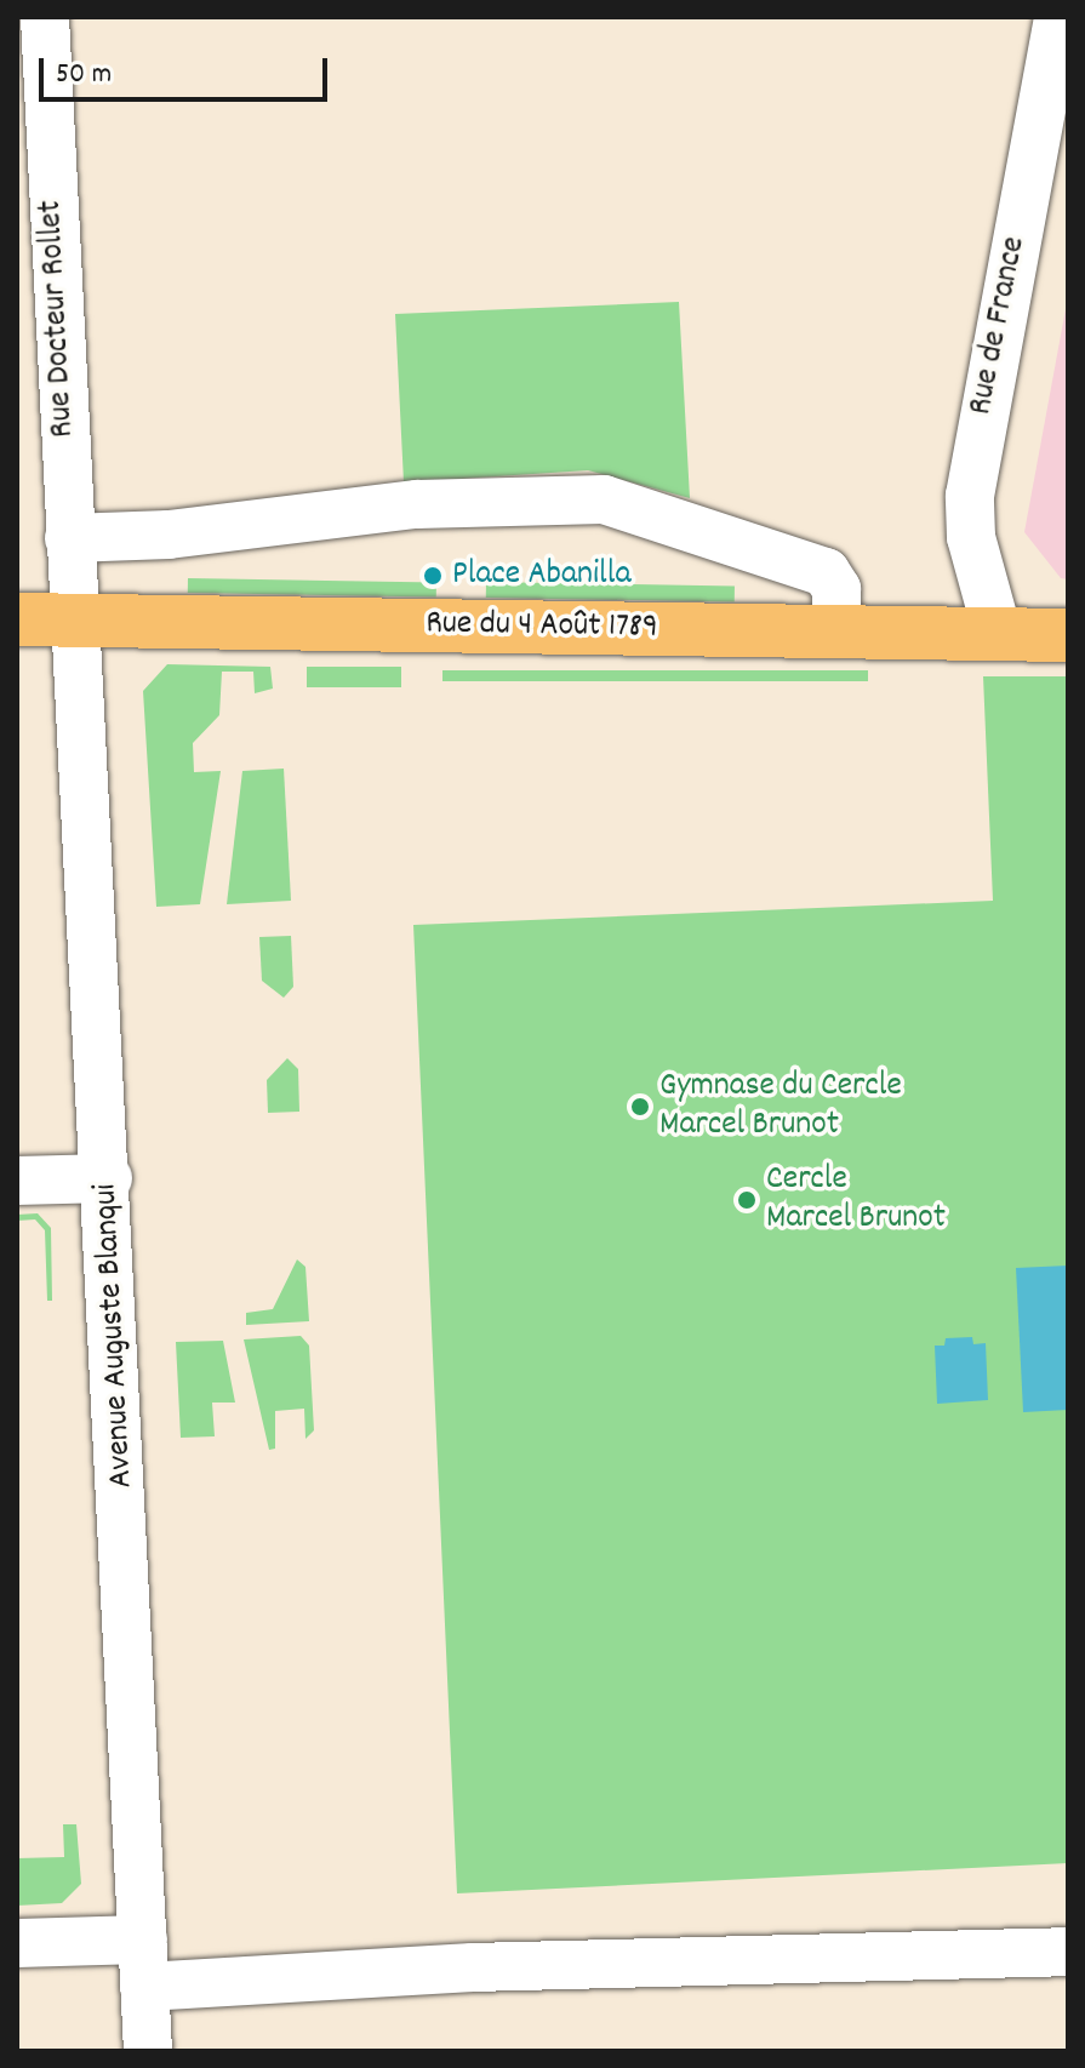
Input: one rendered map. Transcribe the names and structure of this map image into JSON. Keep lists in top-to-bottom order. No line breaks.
{"streets":{"main road":["Rue du 4 Août 1789"],"street":["Rue Docteur Rollet","Rue de France","Avenue Auguste Blanqui"]},"crossings":[["Rue Docteur Rollet","Rue du 4 Août 1789"],["Rue Docteur Rollet","Avenue Auguste Blanqui"],["Rue de France","Rue du 4 Août 1789"],["Rue du 4 Août 1789","Avenue Auguste Blanqui"]],"places":["Place Abanilla","Gymnase du Cercle Marcel Brunot","Cercle Marcel Brunot"],"scale_bar":"50 m"}
